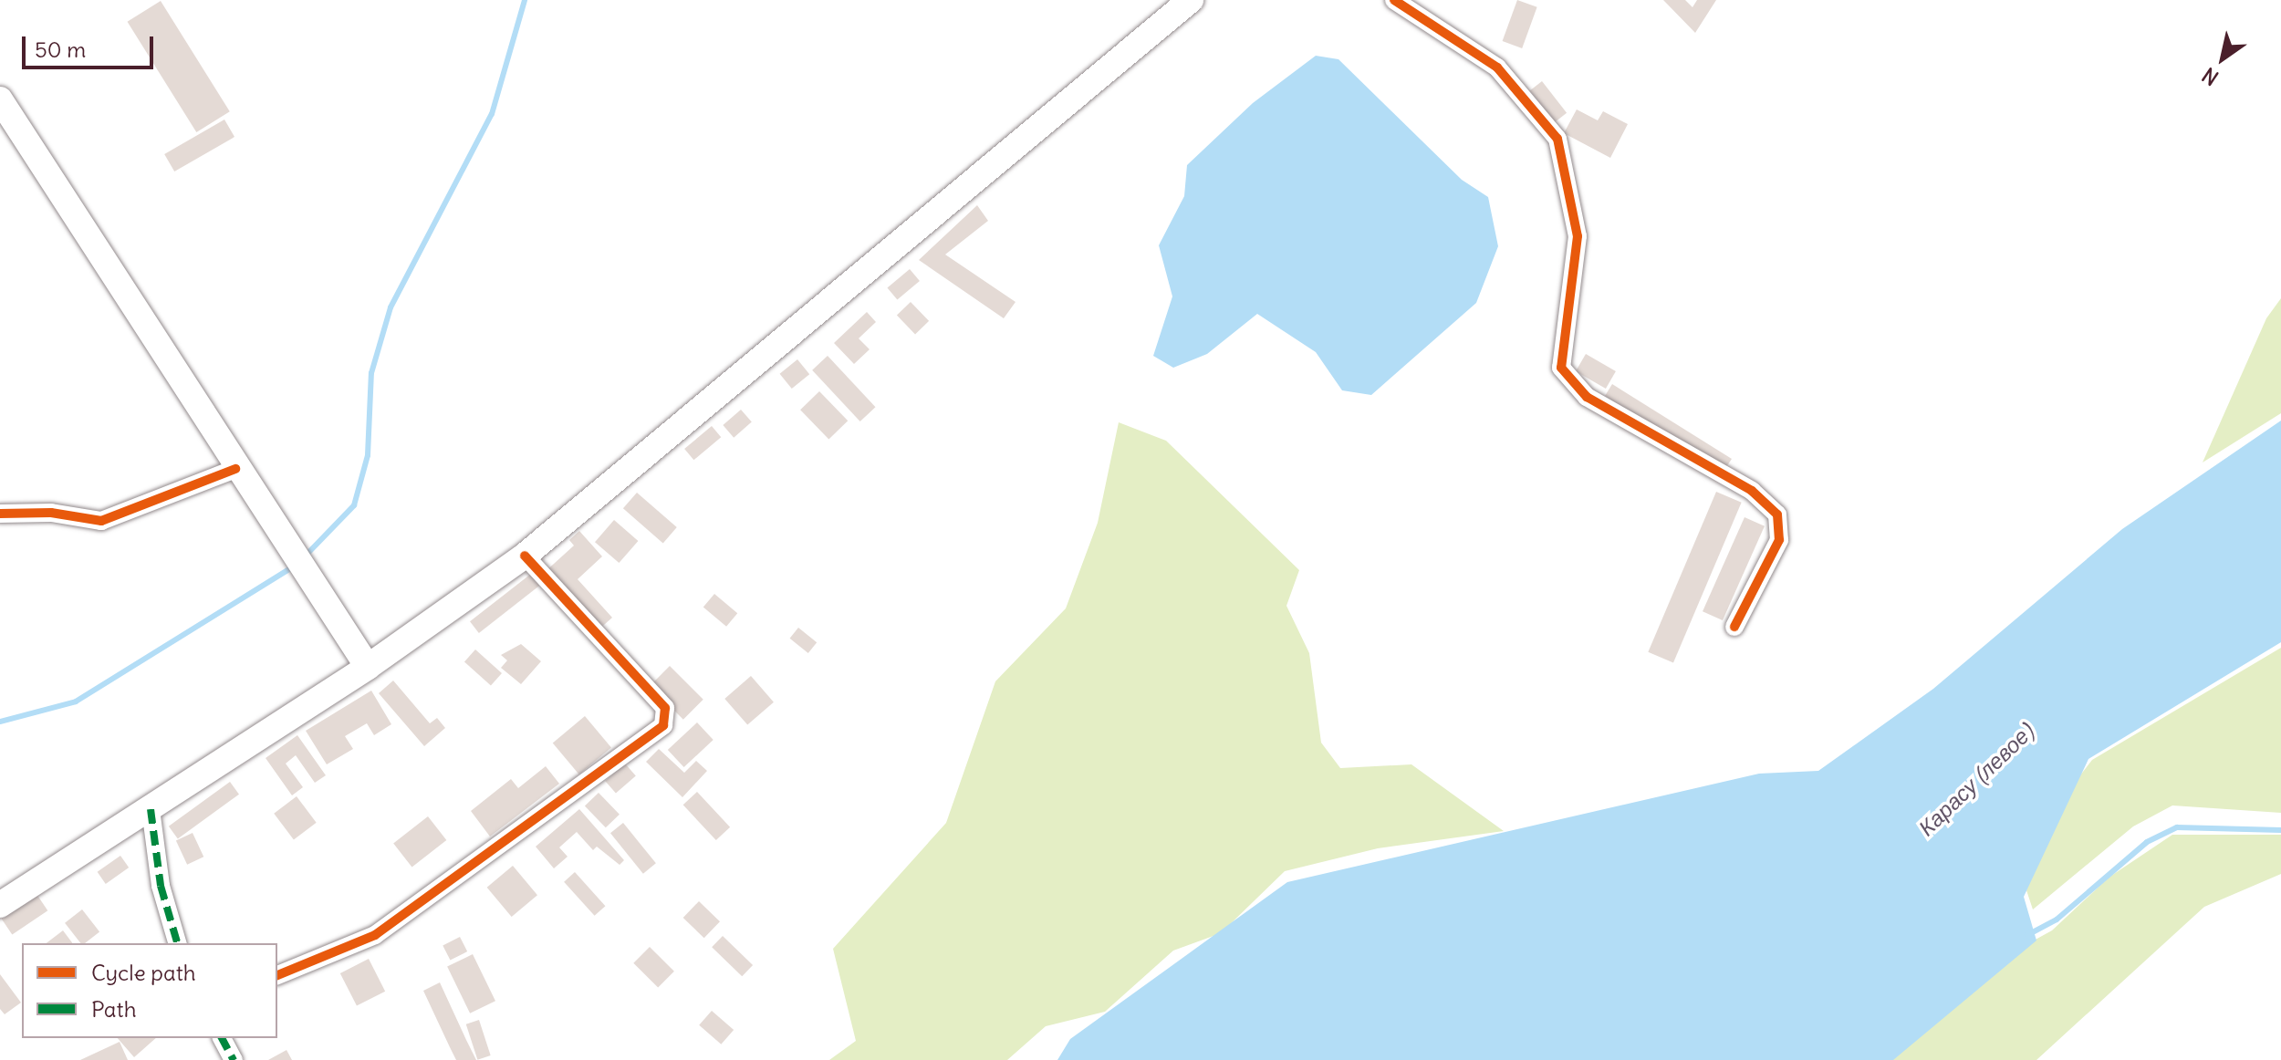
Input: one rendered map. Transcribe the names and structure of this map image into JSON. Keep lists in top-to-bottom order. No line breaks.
{"water":["Карасу (левое)"],"legend":["Cycle path","Path"],"scale_bar":"50 m","north":"bottom left"}
